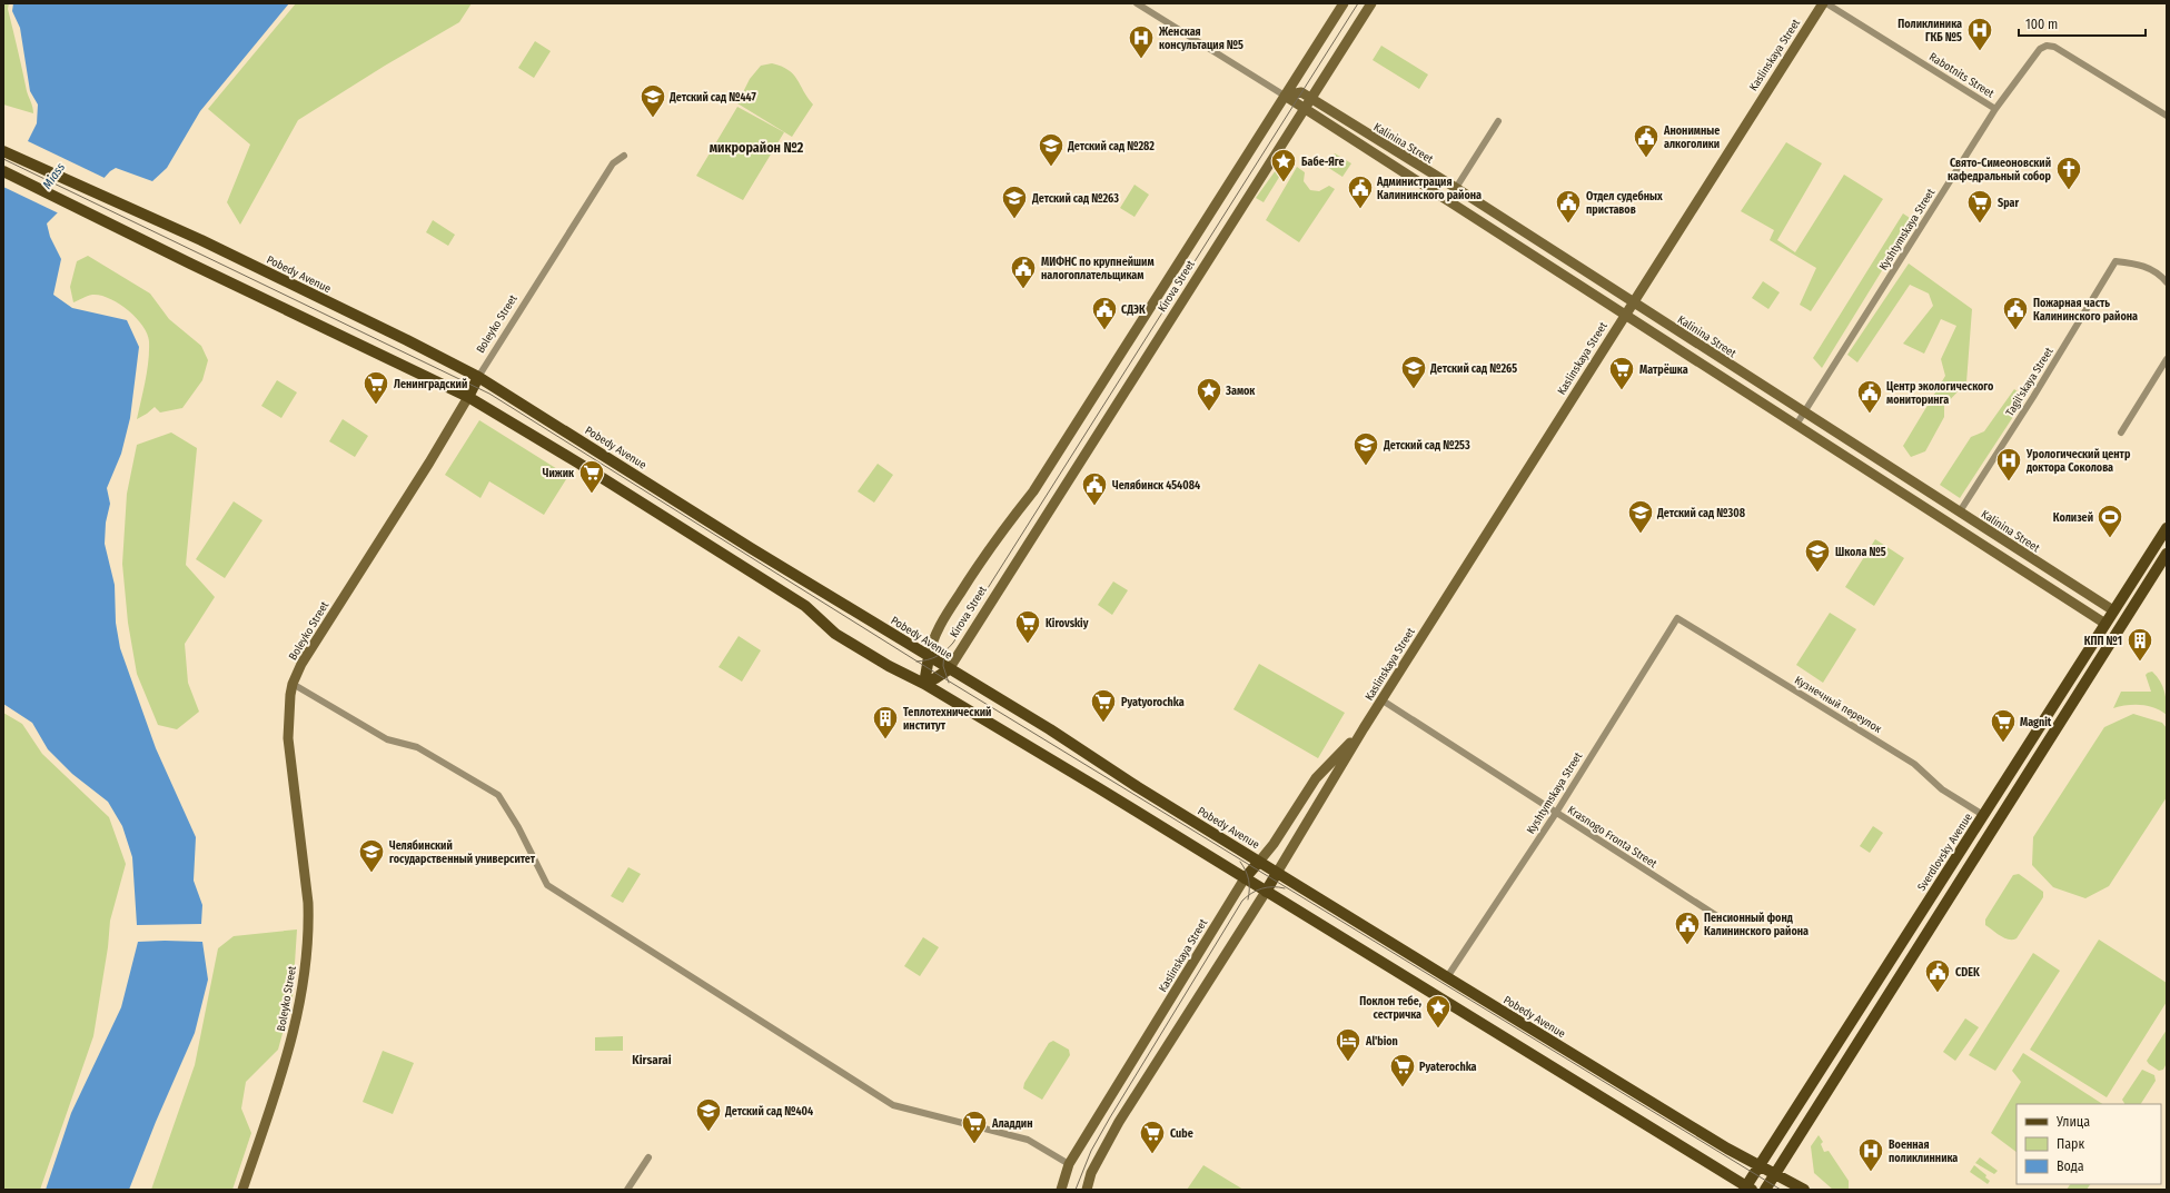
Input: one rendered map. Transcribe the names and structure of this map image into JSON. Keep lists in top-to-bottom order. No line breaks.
{"streets":{"main road":["Kaslinskaya Street","Kalinina Street","Pobedy Avenue","Kirova Street","Boleyko Street","Sverdlovsky Avenue"],"street":["Rabotnits Street","Kyshtymskaya Street","Tagil'skaya Street","Кузнечный переулок","Krasnogo Fronta Street"]},"crossings":[["Kaslinskaya Street","Kalinina Street"],["Kaslinskaya Street","Pobedy Avenue"],["Kaslinskaya Street","Krasnogo Fronta Street"],["Rabotnits Street","Kyshtymskaya Street"],["Kalinina Street","Kyshtymskaya Street"],["Kalinina Street","Kirova Street"],["Kalinina Street","Tagil'skaya Street"],["Kalinina Street","Sverdlovsky Avenue"],["Kyshtymskaya Street","Pobedy Avenue"],["Kyshtymskaya Street","Кузнечный переулок"],["Kyshtymskaya Street","Krasnogo Fronta Street"],["Pobedy Avenue","Kirova Street"],["Pobedy Avenue","Boleyko Street"],["Pobedy Avenue","Sverdlovsky Avenue"],["Кузнечный переулок","Sverdlovsky Avenue"]],"districts":["микрорайон №2","Kirsarai"],"water":["Miass"],"places":{"hospital":["Поликлиника ГКБ №5","Женская консультация №5","Урологический центр доктора Соколова","Военная поликлинника"],"school or university":["Детский сад №447","Детский сад №282","Детский сад №263","Детский сад №265","Детский сад №253","Детский сад №308","Школа №5","Челябинский государственный университет","Детский сад №404"],"public building":["Анонимные алкоголики","Администрация Калининского района","Отдел судебных приставов","МИФНС по крупнейшим налогоплательщикам","СДЭК","Пожарная часть Калининского района","Центр экологического мониторинга","Челябинск 454084","Пенсионный фонд Калининского района","CDEK"],"place":["Бабе-Яге","Замок","Поклон тебе, сестричка"],"church":["Свято-Симеоновский кафедральный собор"],"supermarket":["Spar","Матрёшка","Ленинградский","Чижик","Kirovskiy","Pyatyorochka","Magnit","Pyaterochka","Аладдин","Cube"],"sports":["Колизей"],"building":["КПП №1","Теплотехнический институт"],"hotel":["Al'bion"]},"legend":["Улица","Парк","Вода"],"scale_bar":"100 m"}
